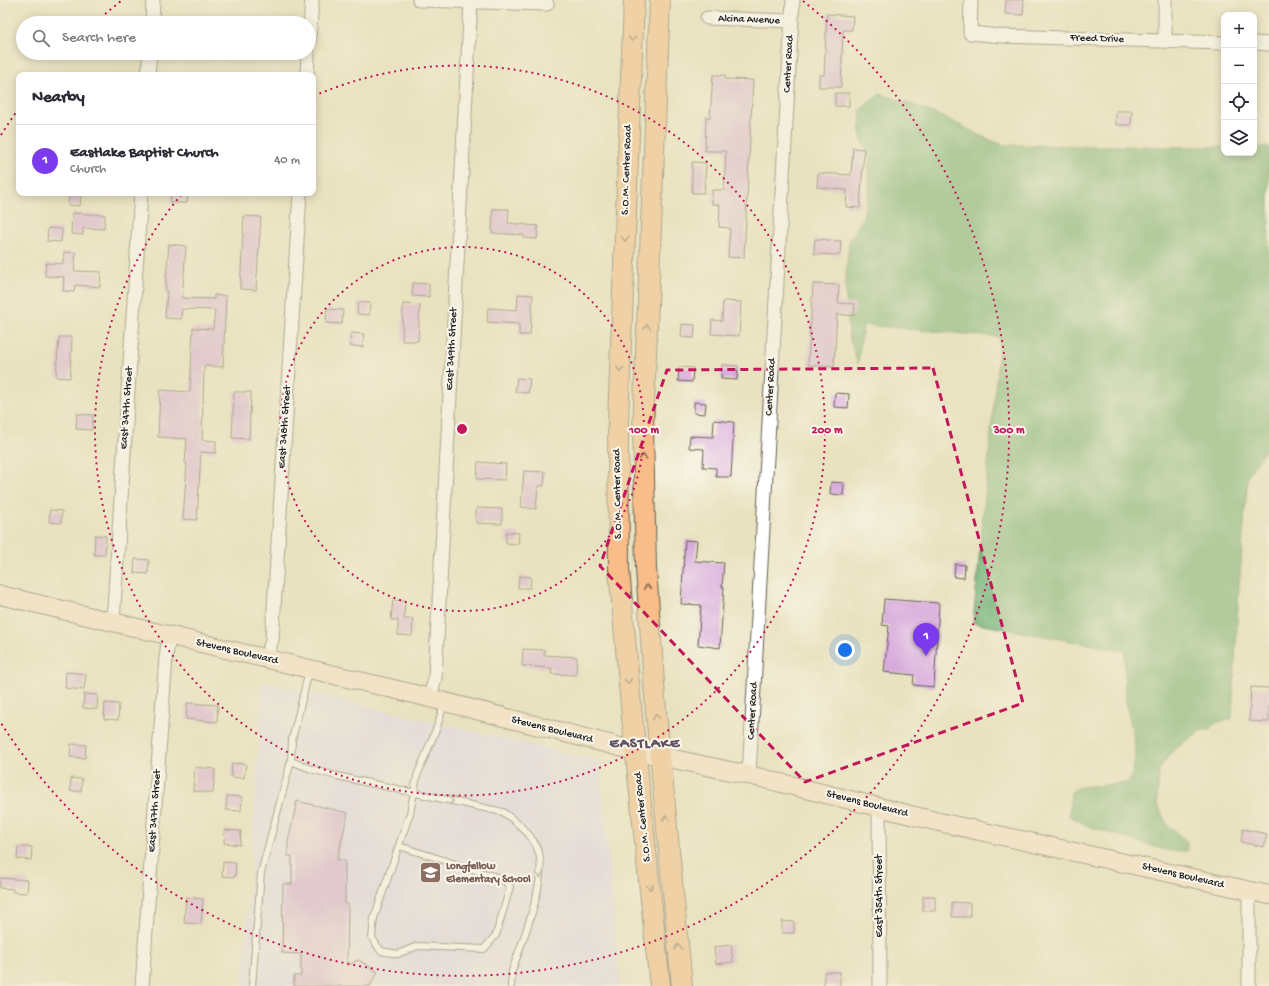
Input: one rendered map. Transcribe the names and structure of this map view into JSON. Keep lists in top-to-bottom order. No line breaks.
{"streets":{"main road":["S.O.M. Center Road"],"street":["Alcina Avenue","Freed Drive","Center Road","East 349th Street","East 347th Street","East 348th Street","Stevens Boulevard","East 354th Street"]},"crossings":[["Alcina Avenue","Center Road"],["Center Road","Stevens Boulevard"],["S.O.M. Center Road","Stevens Boulevard"],["East 349th Street","Stevens Boulevard"],["East 347th Street","Stevens Boulevard"],["East 348th Street","Stevens Boulevard"],["Stevens Boulevard","East 354th Street"]],"districts":["EASTLAKE"],"places":{"school or university":["Longfellow Elementary School"]},"page":{"map_buttons":["+","−"],"search":"Search here","heading":"Nearby","list":[{"mark":"1","name":"Eastlake Baptist Church","note":"Church","value":"40 m"}],"pins":"1"},"rings":["100 m","200 m","300 m"]}
